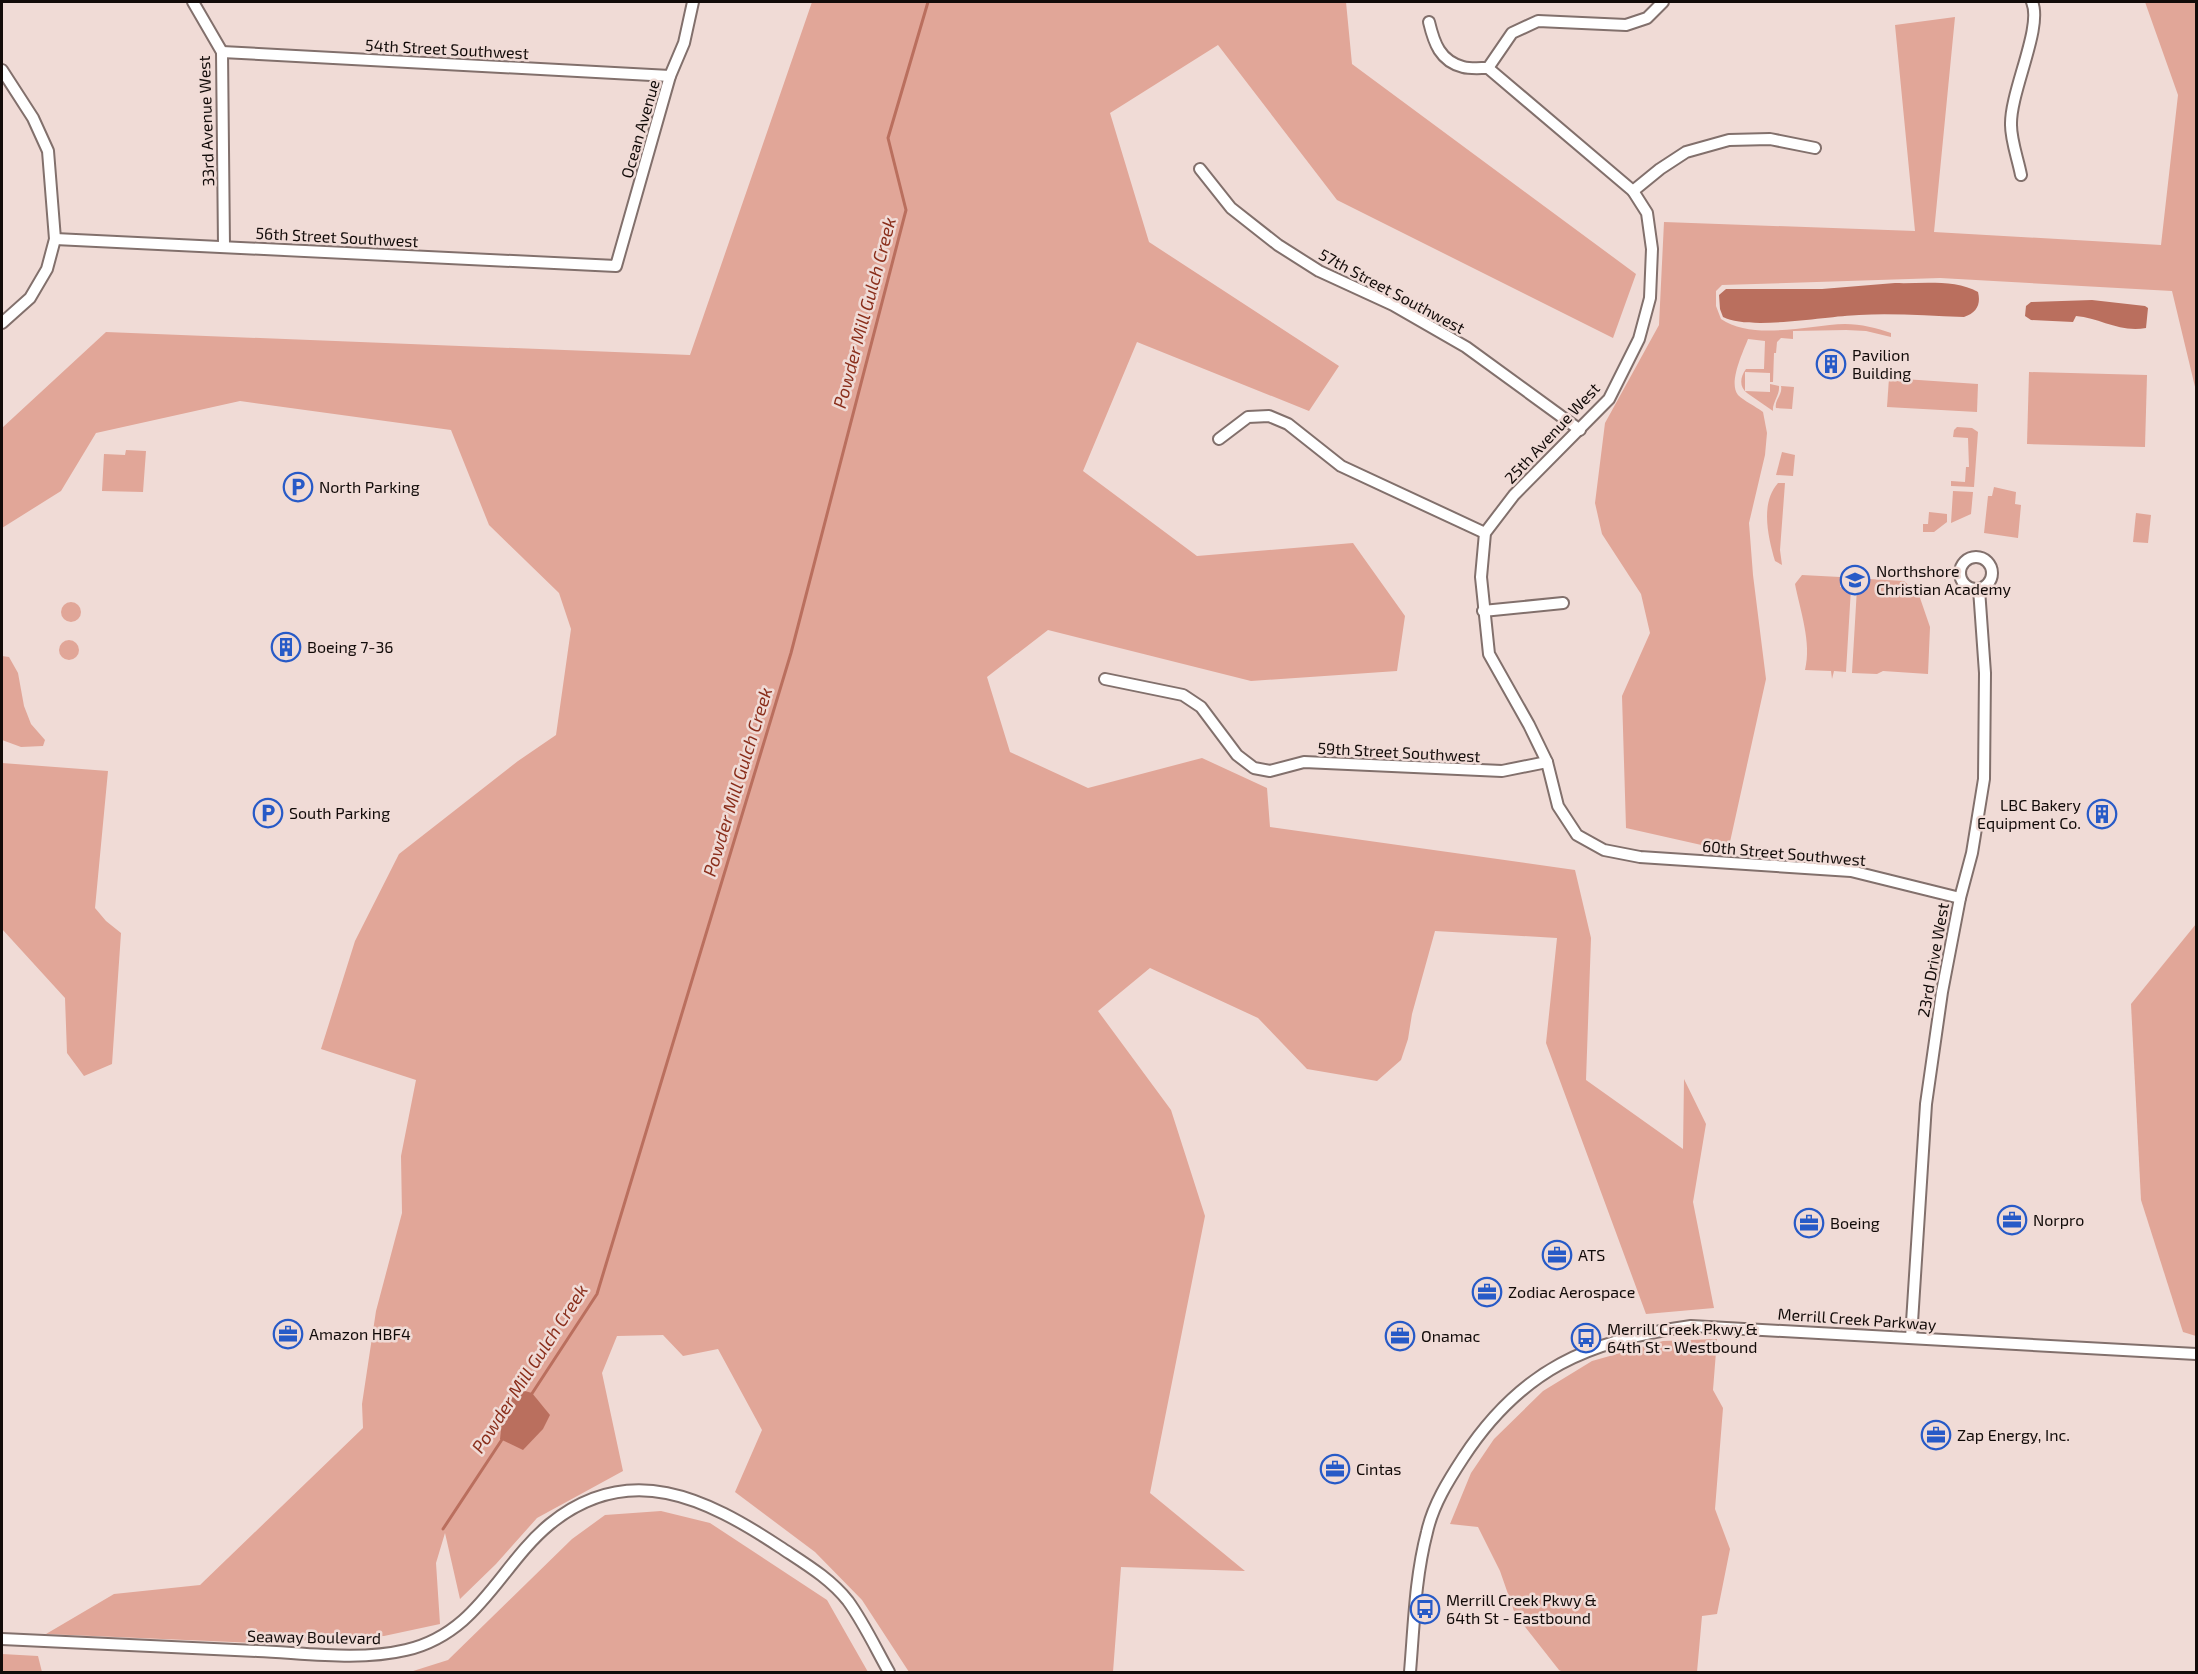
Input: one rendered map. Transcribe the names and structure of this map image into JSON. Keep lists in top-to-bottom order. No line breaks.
{"streets":{"street":["54th Street Southwest","33rd Avenue West","Ocean Avenue","56th Street Southwest","57th Street Southwest","25th Avenue West","59th Street Southwest","60th Street Southwest","23rd Drive West","Merrill Creek Parkway","Seaway Boulevard"]},"crossings":[["54th Street Southwest","33rd Avenue West"],["54th Street Southwest","Ocean Avenue"],["33rd Avenue West","56th Street Southwest"],["Ocean Avenue","56th Street Southwest"],["57th Street Southwest","25th Avenue West"],["59th Street Southwest","60th Street Southwest"],["60th Street Southwest","23rd Drive West"],["23rd Drive West","Merrill Creek Parkway"]],"water":["Powder Mill Gulch Creek"],"places":{"building":["Pavilion Building","Boeing 7-36","LBC Bakery Equipment Co."],"parking":["North Parking","South Parking"],"school or university":["Northshore Christian Academy"],"office":["Norpro","Boeing","ATS","Zodiac Aerospace","Amazon HBF4","Onamac","Zap Energy, Inc.","Cintas"],"bus stop":["Merrill Creek Pkwy & 64th St - Westbound","Merrill Creek Pkwy & 64th St - Eastbound"]}}
